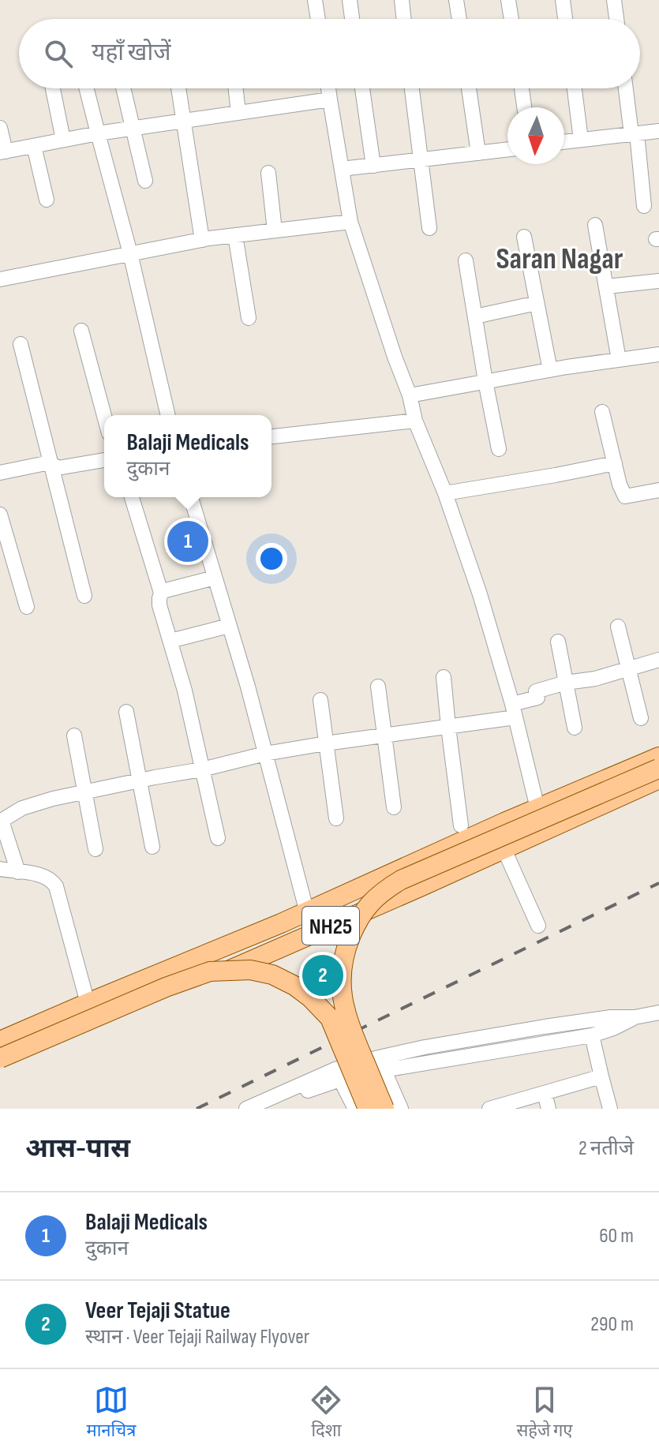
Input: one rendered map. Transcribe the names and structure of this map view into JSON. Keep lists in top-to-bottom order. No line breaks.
{"streets":{"main road":["NH25"]},"districts":["Saran Nagar"],"north":"bottom","page":{"search":"यहाँ खोजें","popup":["Balaji Medicals","दुकान"],"pins":["1","2"],"heading":["आस-पास","2 नतीजे"],"list":[{"mark":"1","name":"Balaji Medicals","note":"दुकान","value":"60 m"},{"mark":"2","name":"Veer Tejaji Statue","note":"स्थान · Veer Tejaji Railway Flyover","value":"290 m"}],"nav":["मानचित्र","दिशा","सहेजे गए"]}}
